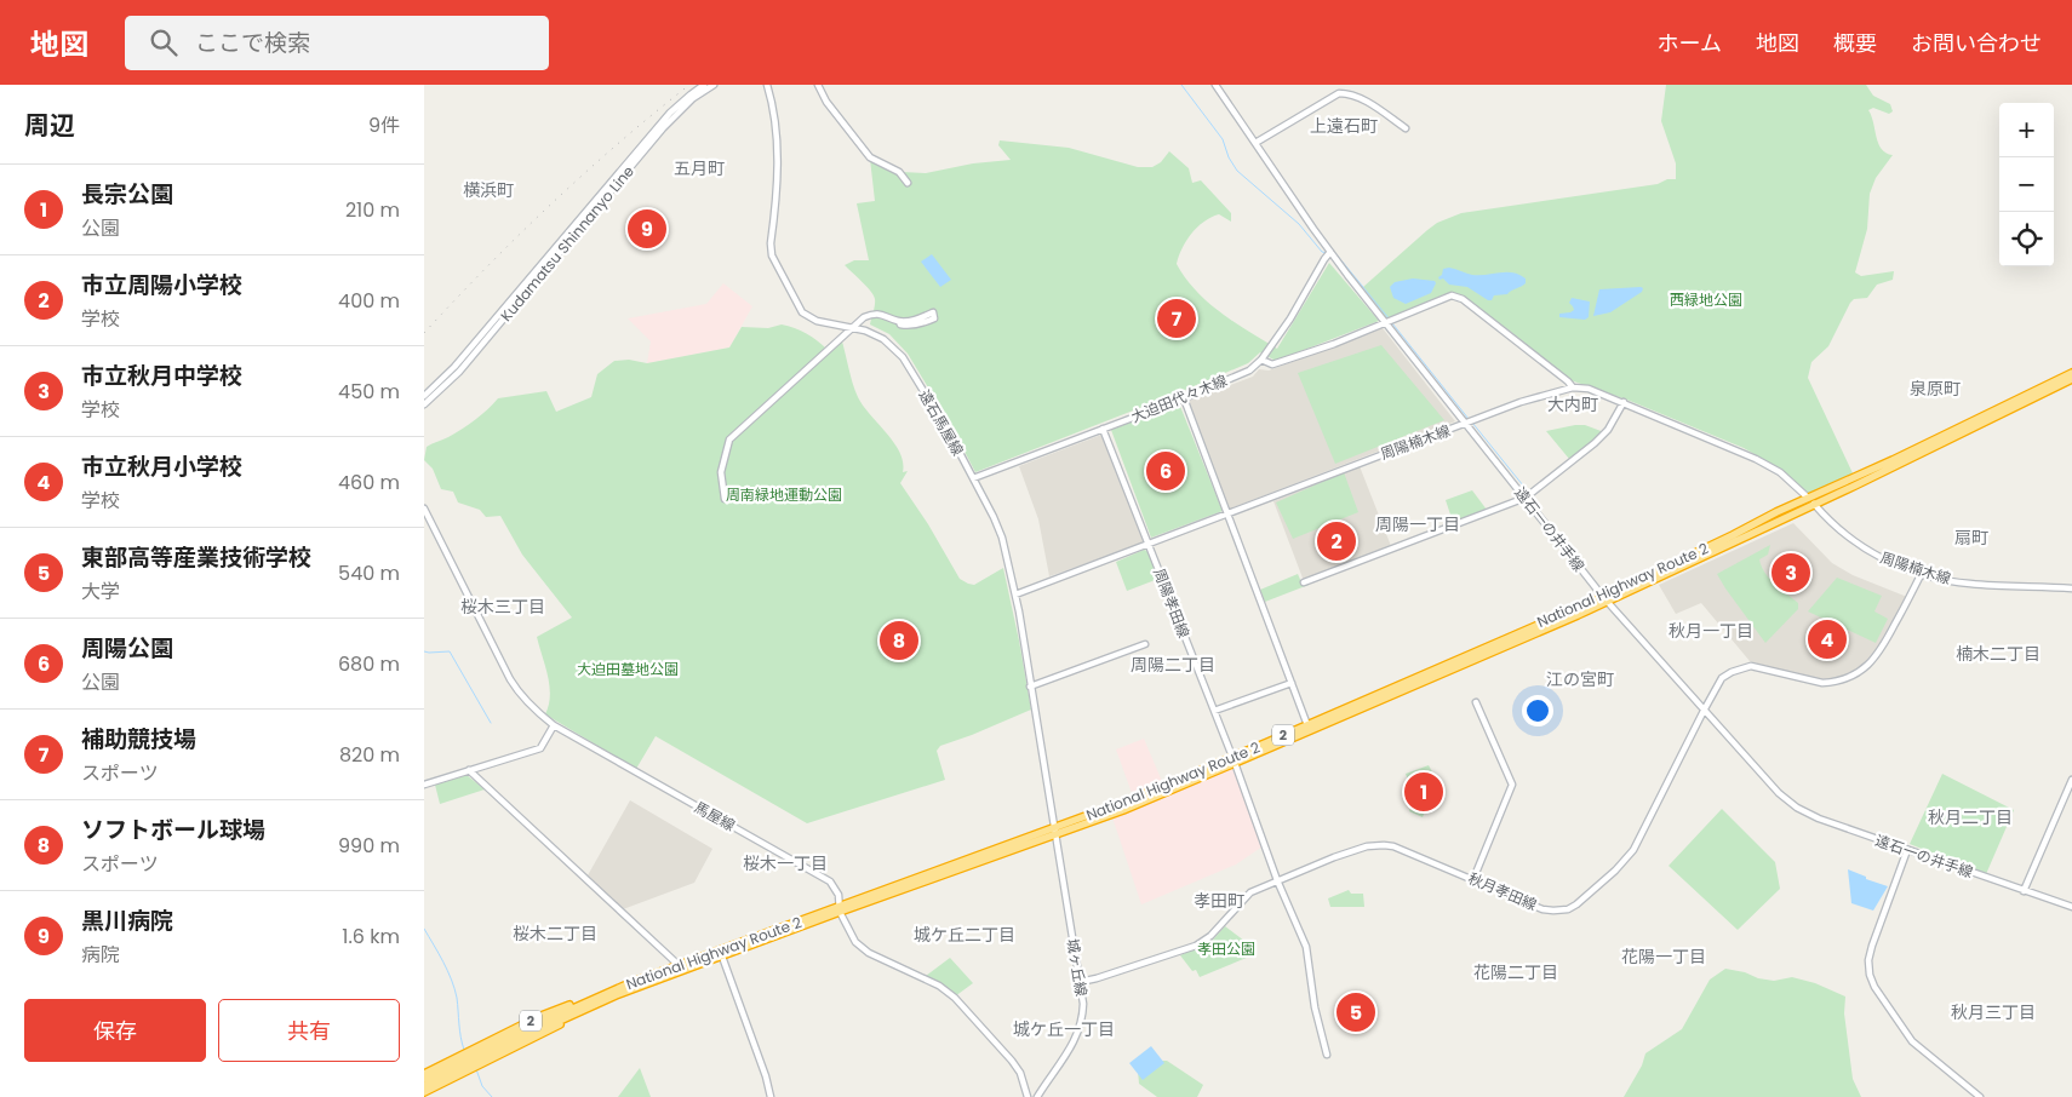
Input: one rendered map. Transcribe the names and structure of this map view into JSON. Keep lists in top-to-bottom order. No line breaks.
{"streets":{"highway":["National Highway Route 2","2"],"street":["Kudamatsu Shinnanyo Line","大迫田代々木線","遠石馬屋線","周陽楠木線","遠石一の井手線","周陽孝田線","馬屋線","秋月孝田線","城ヶ丘線"]},"crossings":[["大迫田代々木線","遠石馬屋線"],["大迫田代々木線","遠石一の井手線"],["大迫田代々木線","周陽孝田線"],["遠石馬屋線","周陽楠木線"],["遠石馬屋線","National Highway Route 2"],["遠石馬屋線","城ヶ丘線"],["周陽楠木線","遠石一の井手線"],["周陽楠木線","National Highway Route 2"],["周陽楠木線","周陽孝田線"],["周陽楠木線","秋月孝田線"],["遠石一の井手線","National Highway Route 2"],["遠石一の井手線","秋月孝田線"],["National Highway Route 2","周陽孝田線"],["National Highway Route 2","2"],["National Highway Route 2","馬屋線"],["National Highway Route 2","城ヶ丘線"],["周陽孝田線","秋月孝田線"],["秋月孝田線","城ヶ丘線"]],"districts":["上遠石町","五月町","横浜町","泉原町","大内町","周陽一丁目","扇町","桜木三丁目","秋月一丁目","楠木二丁目","周陽二丁目","江の宮町","秋月二丁目","桜木一丁目","孝田町","桜木二丁目","城ケ丘二丁目","花陽一丁目","花陽二丁目","秋月三丁目","城ケ丘一丁目"],"parks":["西緑地公園","周南緑地運動公園","大迫田墓地公園","孝田公園"],"page":{"header":"地図","search":"ここで検索","nav":["ホーム","地図","概要","お問い合わせ"],"heading":["周辺","9件"],"map_buttons":["+","−"],"list":[{"mark":"1","name":"長宗公園","note":"公園","value":"210 m"},{"mark":"2","name":"市立周陽小学校","note":"学校","value":"400 m"},{"mark":"3","name":"市立秋月中学校","note":"学校","value":"450 m"},{"mark":"4","name":"市立秋月小学校","note":"学校","value":"460 m"},{"mark":"5","name":"東部高等産業技術学校","note":"大学","value":"540 m"},{"mark":"6","name":"周陽公園","note":"公園","value":"680 m"},{"mark":"7","name":"補助競技場","note":"スポーツ","value":"820 m"},{"mark":"8","name":"ソフトボール球場","note":"スポーツ","value":"990 m"},{"mark":"9","name":"黒川病院","note":"病院","value":"1.6 km"}],"pins":["9","7","6","2","3","4","8","1","5"],"buttons":["保存","共有"]}}
